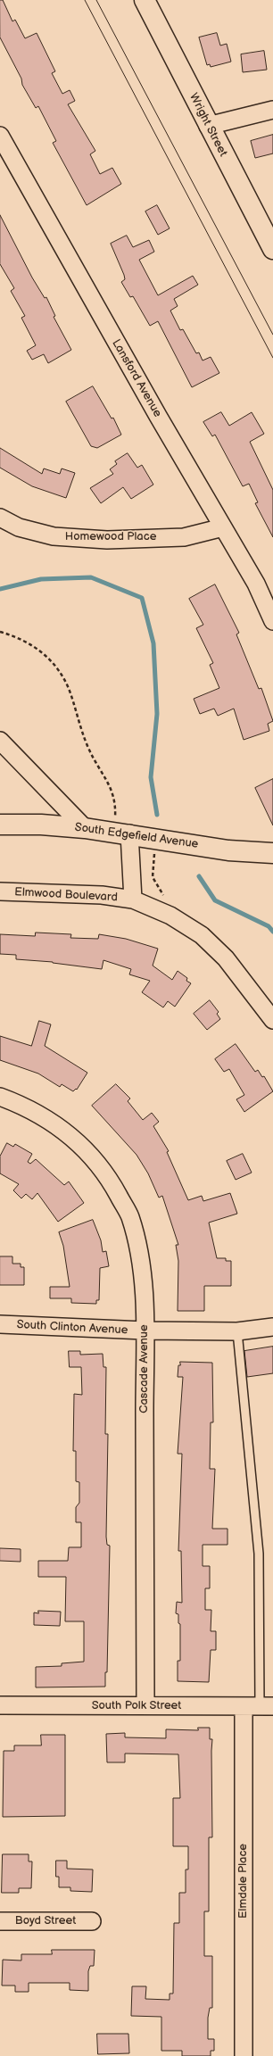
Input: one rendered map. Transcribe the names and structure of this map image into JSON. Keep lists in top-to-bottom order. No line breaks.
{"streets":{"street":["Wright Street","Lansford Avenue","Homewood Place","South Edgefield Avenue","Elmwood Boulevard","South Clinton Avenue","Cascade Avenue","South Polk Street","Elmdale Place","Boyd Street"]},"crossings":[["Lansford Avenue","Homewood Place"],["South Edgefield Avenue","Elmwood Boulevard"],["South Clinton Avenue","Cascade Avenue"],["Cascade Avenue","South Polk Street"],["South Polk Street","Elmdale Place"]]}
